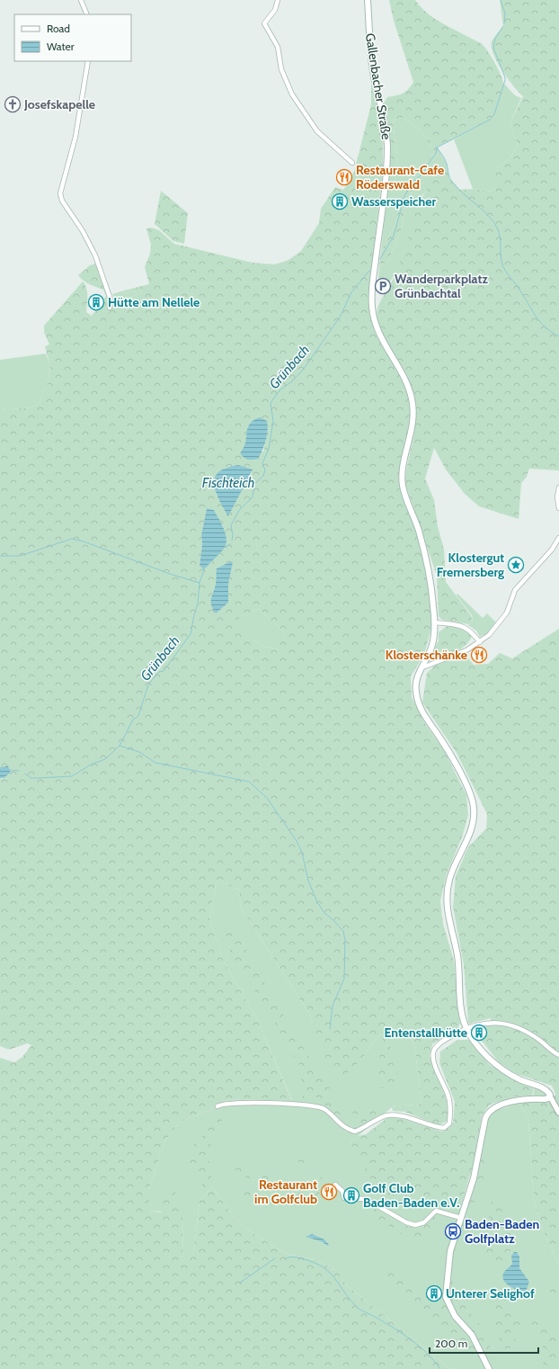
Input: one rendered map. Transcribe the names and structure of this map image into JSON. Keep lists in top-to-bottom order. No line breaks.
{"streets":{"main road":["Gallenbacher Straße"]},"water":["Grünbach","Fischteich"],"places":{"church":["Josefskapelle"],"restaurant":["Restaurant-Cafe Röderswald","Klosterschänke","Restaurant im Golfclub"],"building":["Wasserspeicher","Hütte am Nellele","Entenstallhütte","Golf Club Baden-Baden e.V.","Unterer Selighof"],"parking":["Wanderparkplatz Grünbachtal"],"place":["Klostergut Fremersberg"],"bus stop":["Baden-Baden Golfplatz"]},"legend":["Road","Water"],"scale_bar":"200 m"}
